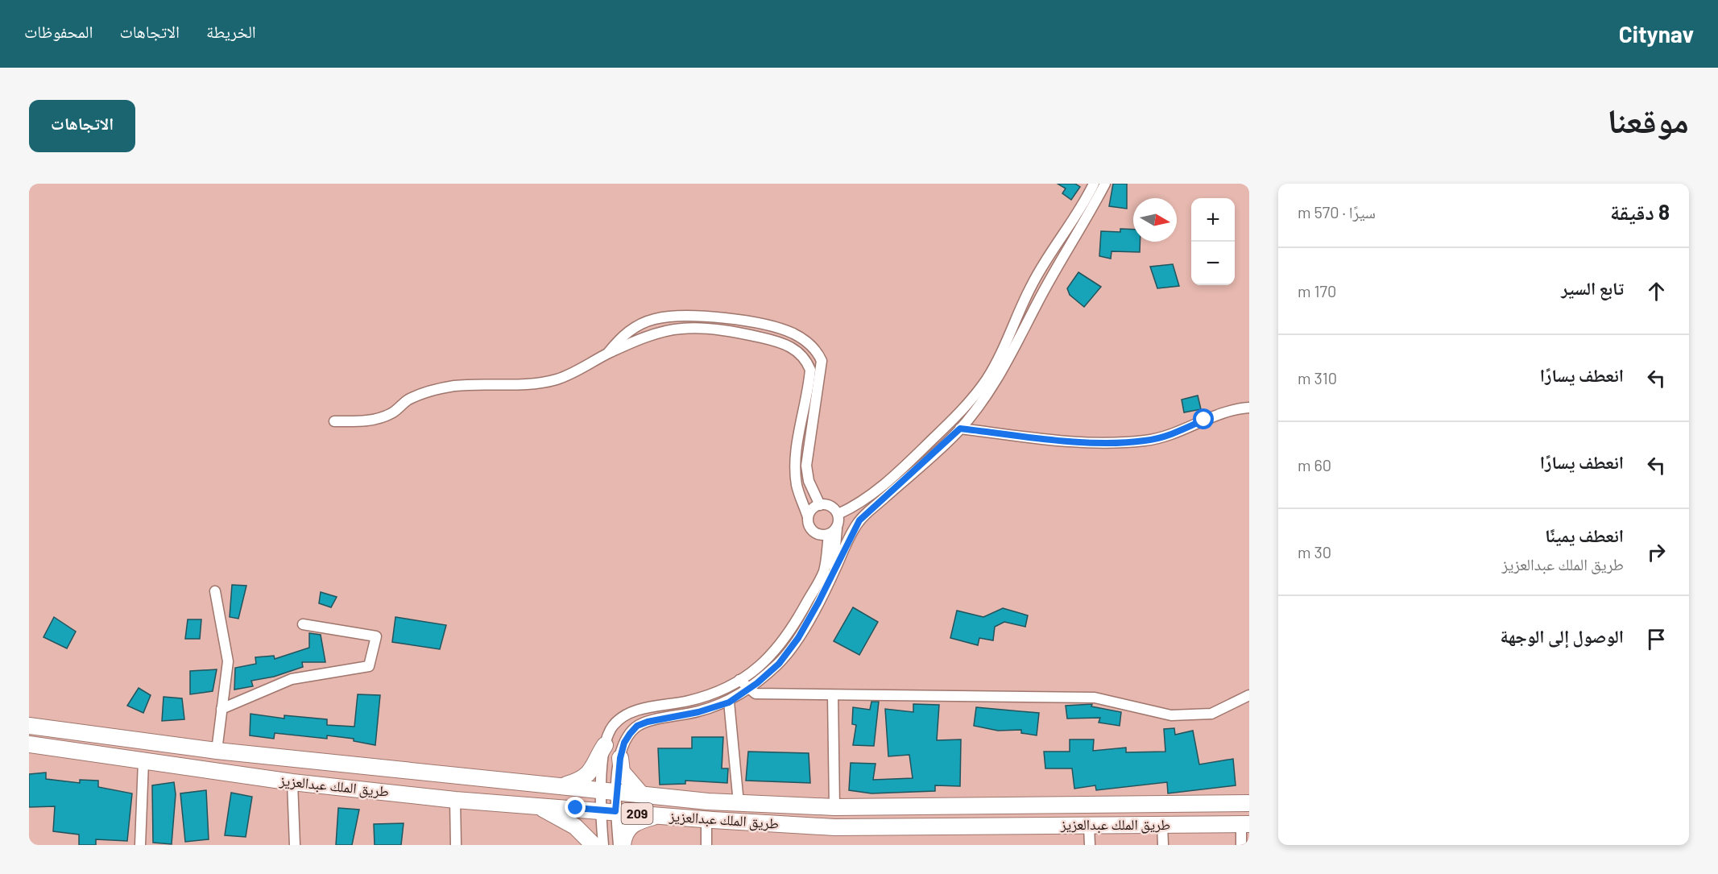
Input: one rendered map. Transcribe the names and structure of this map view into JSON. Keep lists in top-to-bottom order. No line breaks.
{"streets":{"main road":["طريق الملك عبدالعزيز","209"]},"north":"right","page":{"header":"Citynav","nav":["الخريطة","الاتجاهات","المحفوظات"],"title":"موقعنا","buttons":"الاتجاهات","heading":["8 دقيقة","سيرًا · 570 m"],"map_buttons":["+","−"],"list":[["تابع السير","170 m"],["انعطف يسارًا","310 m"],["انعطف يسارًا","60 m"],["انعطف يمينًا","طريق الملك عبدالعزيز","30 m"],"الوصول إلى الوجهة"]}}
